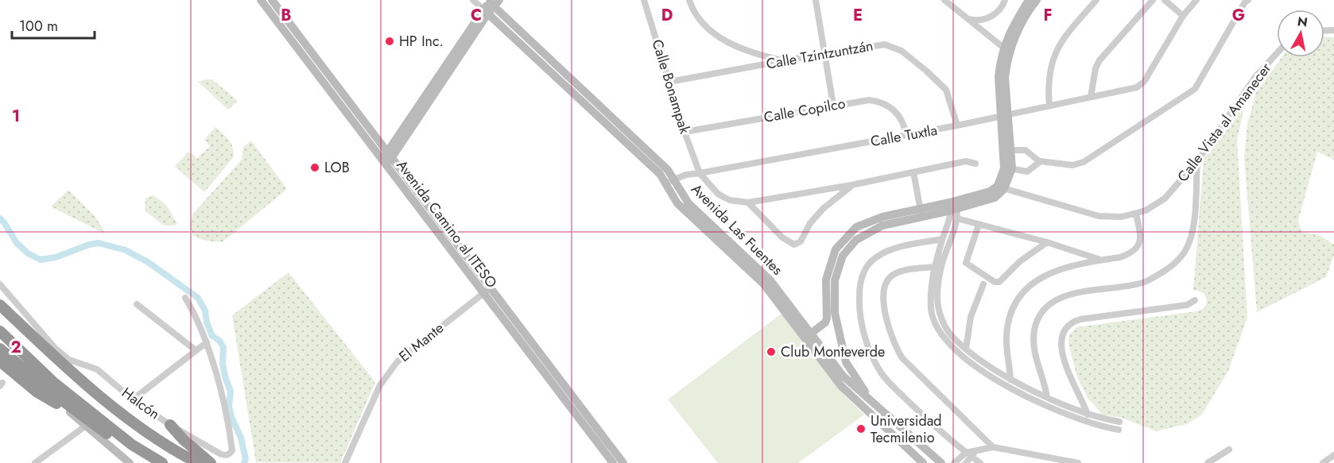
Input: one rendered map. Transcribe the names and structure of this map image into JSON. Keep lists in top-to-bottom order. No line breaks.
{"streets":{"street":["Calle Tzintzuntzán","Calle Bonampak","Calle Copilco","Calle Vista al Amanecer","Calle Tuxtla","Avenida Camino al ITESO","Avenida Las Fuentes","El Mante","Halcón"]},"crossings":[["Calle Tzintzuntzán","Calle Bonampak"],["Calle Tzintzuntzán","Calle Tuxtla"],["Calle Bonampak","Calle Copilco"],["Calle Bonampak","Calle Tuxtla"],["Calle Copilco","Calle Tuxtla"],["Calle Tuxtla","Avenida Las Fuentes"],["Avenida Camino al ITESO","El Mante"]],"places":["HP Inc.","LOB","Club Monteverde","Universidad Tecmilenio"],"scale_bar":"100 m","north":"top","grid":{"columns":["B","C","D","E","F","G"],"rows":["1","2"]}}
